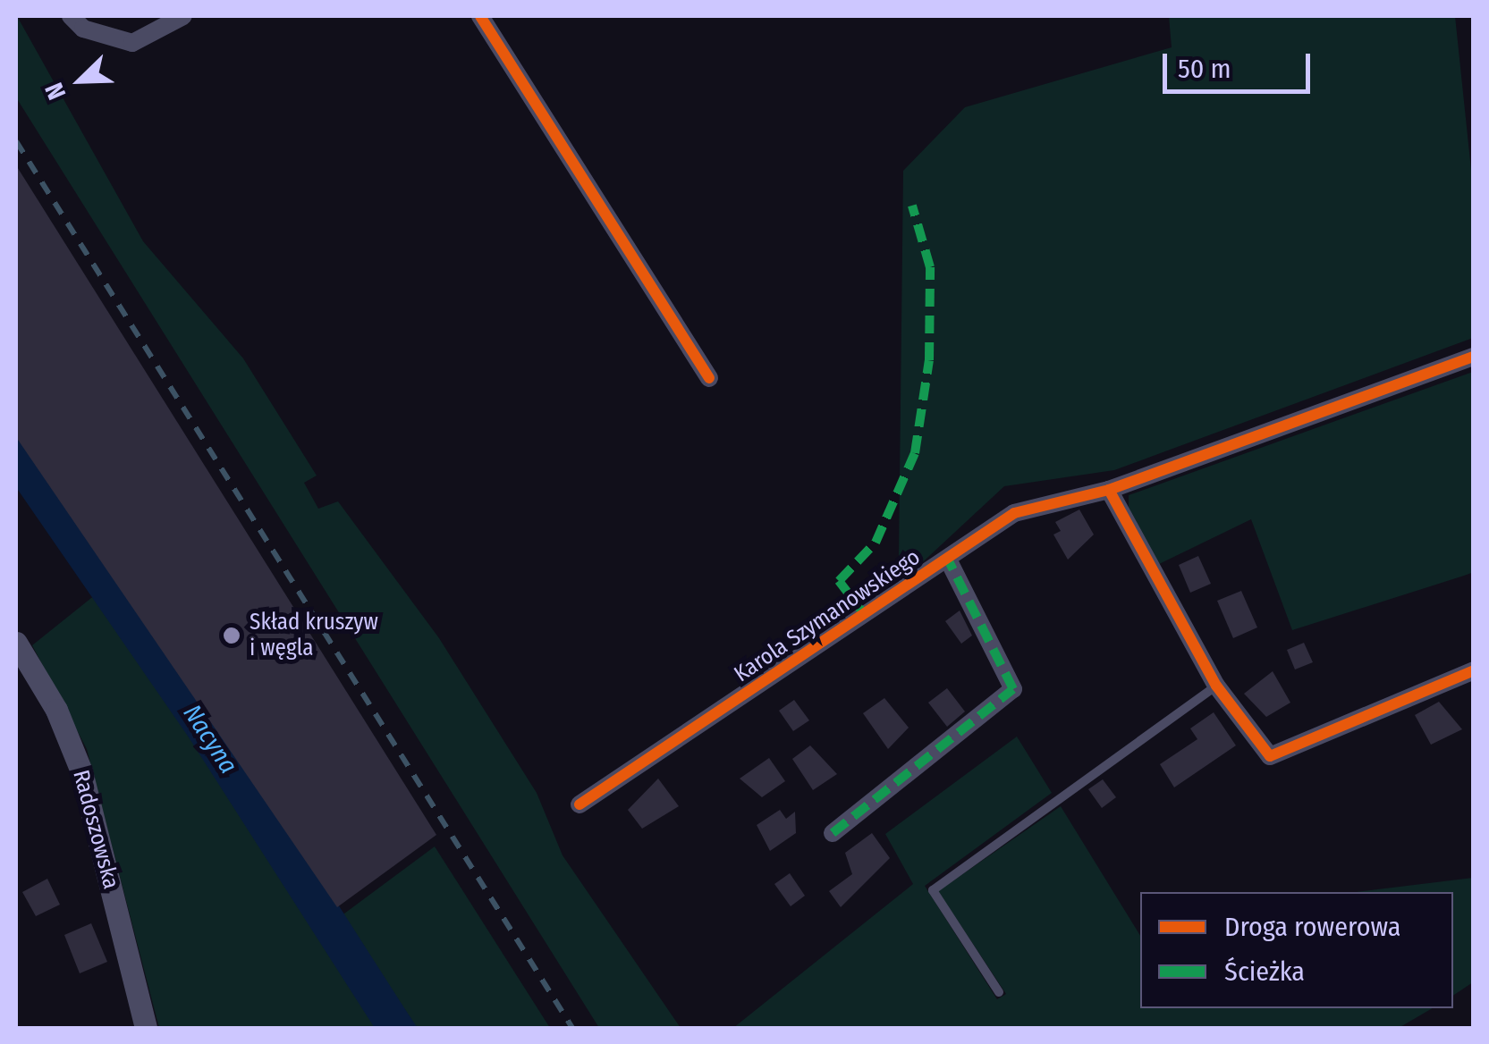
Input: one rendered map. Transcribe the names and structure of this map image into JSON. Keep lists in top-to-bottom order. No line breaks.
{"streets":{"street":["Karola Szymanowskiego","Radoszowska"]},"water":["Nacyna"],"places":["Skład kruszyw i węgla"],"legend":["Droga rowerowa","Ścieżka"],"scale_bar":"50 m","north":"bottom left"}
